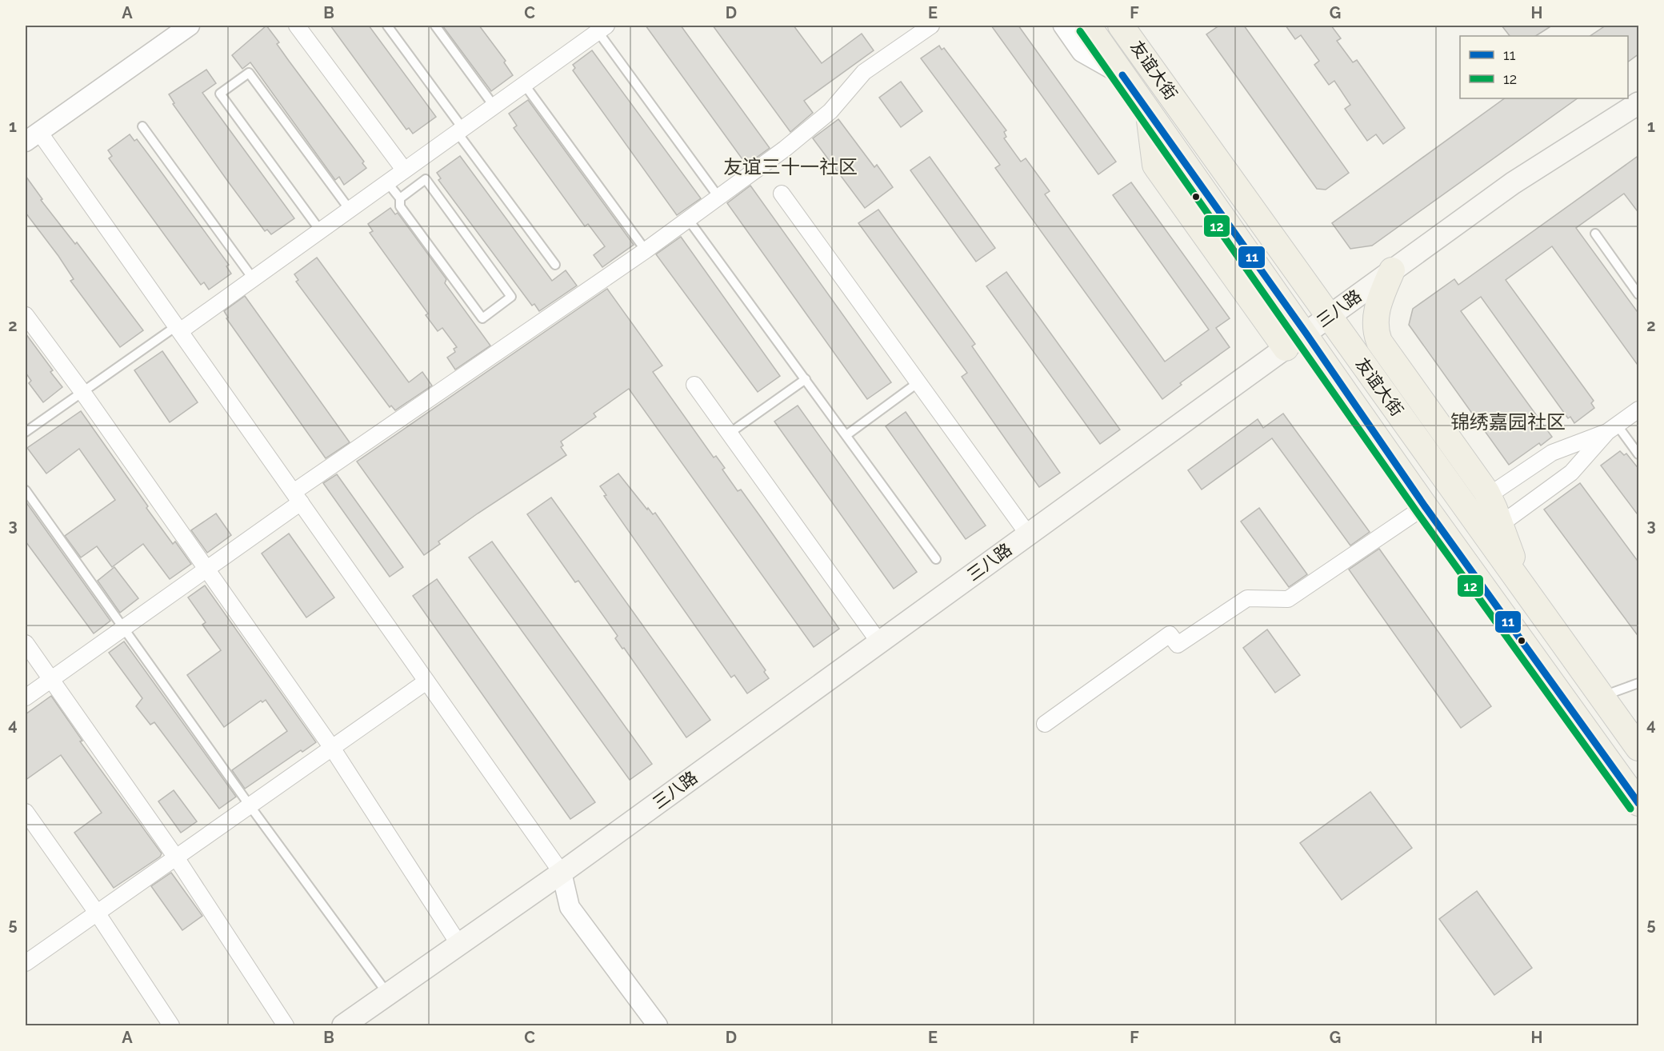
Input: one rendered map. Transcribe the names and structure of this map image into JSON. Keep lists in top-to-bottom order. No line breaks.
{"streets":{"main road":["友谊大街","三八路"]},"crossings":[["友谊大街","三八路"]],"districts":["友谊三十一社区","锦绣嘉园社区"],"lines":["transit line 12","transit line 11"],"legend":["11","12"],"grid":{"columns":["A","B","C","D","E","F","G","H"],"rows":["1","2","3","4","5"]}}
